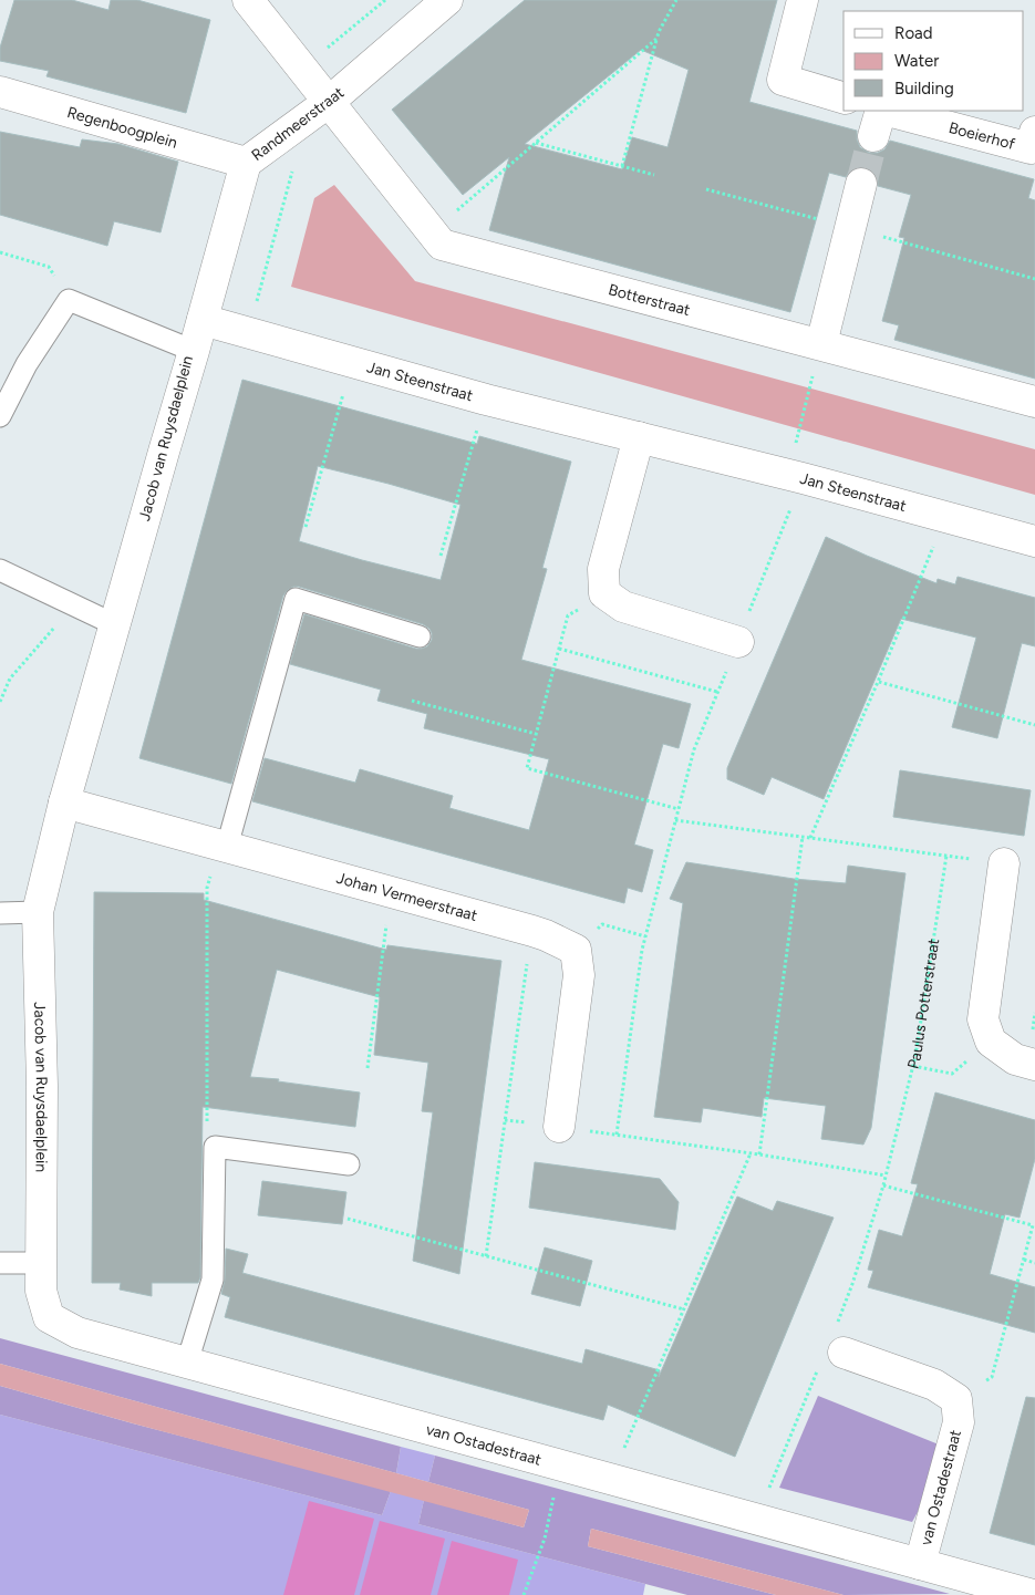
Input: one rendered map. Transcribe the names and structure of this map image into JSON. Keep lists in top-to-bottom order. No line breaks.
{"streets":{"street":["Randmeerstraat","Regenboogplein","Boeierhof","Botterstraat","Jan Steenstraat","Jacob van Ruysdaelplein","Johan Vermeerstraat","van Ostadestraat"],"path":["Paulus Potterstraat"]},"crossings":[["Randmeerstraat","Regenboogplein"],["Randmeerstraat","Botterstraat"],["Randmeerstraat","Jan Steenstraat"],["Randmeerstraat","Jacob van Ruysdaelplein"],["Jacob van Ruysdaelplein","Johan Vermeerstraat"],["Jacob van Ruysdaelplein","van Ostadestraat"]],"legend":["Road","Water","Building"]}
